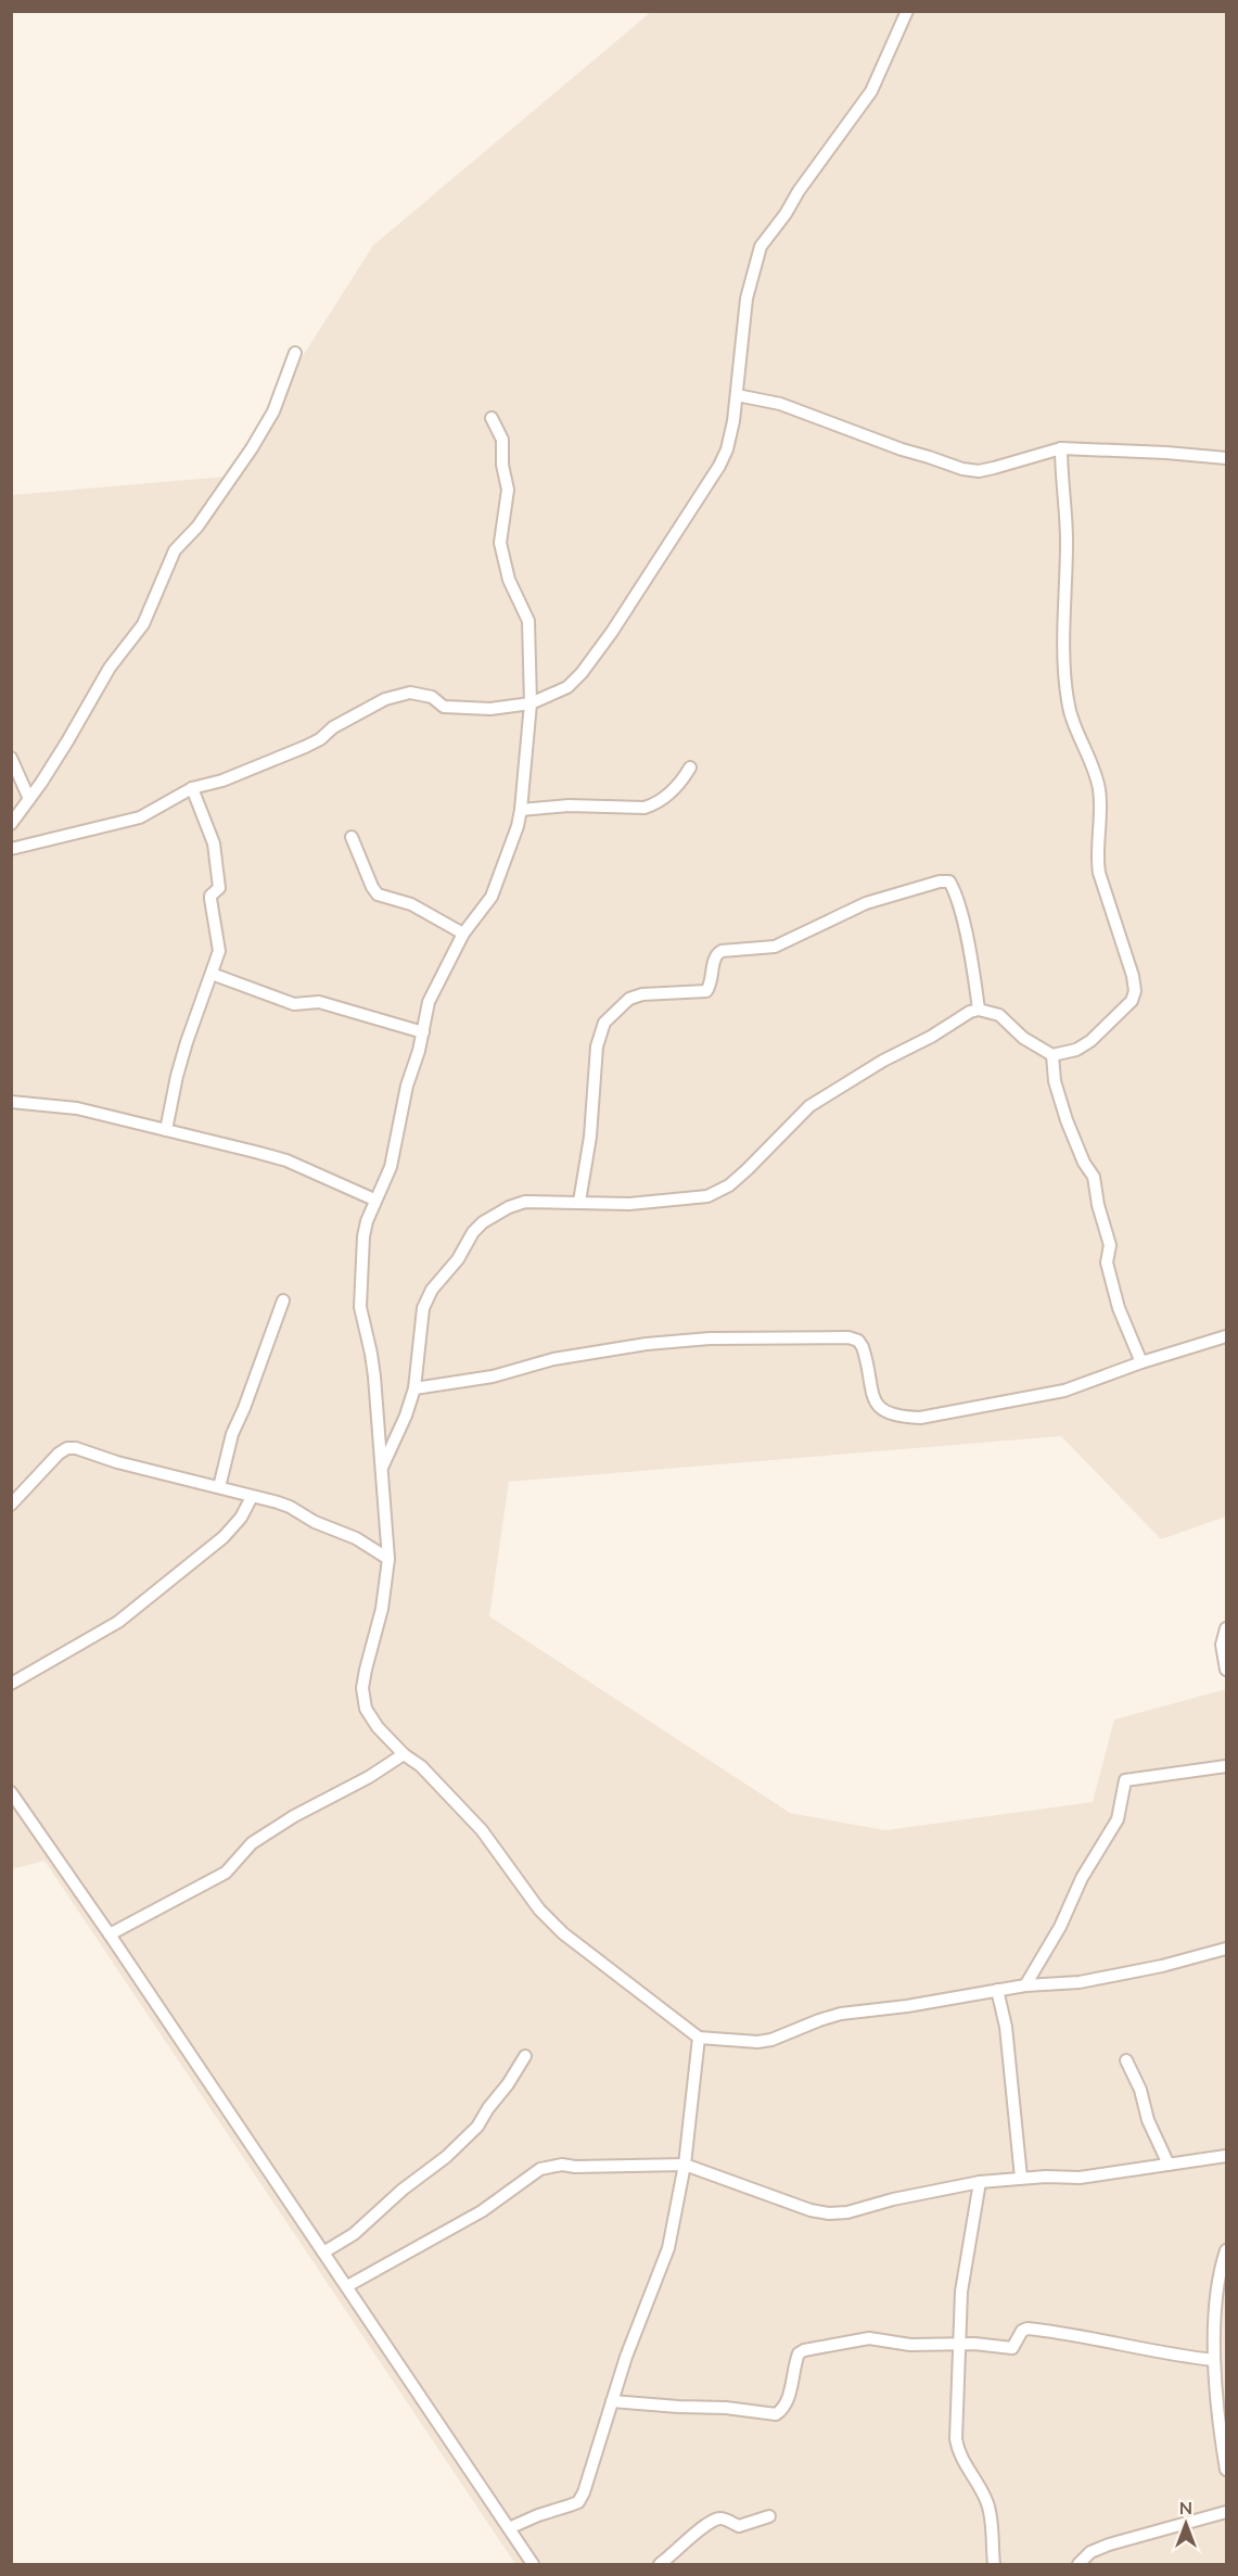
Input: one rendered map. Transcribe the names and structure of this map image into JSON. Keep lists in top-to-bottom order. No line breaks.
{"north":"top"}
